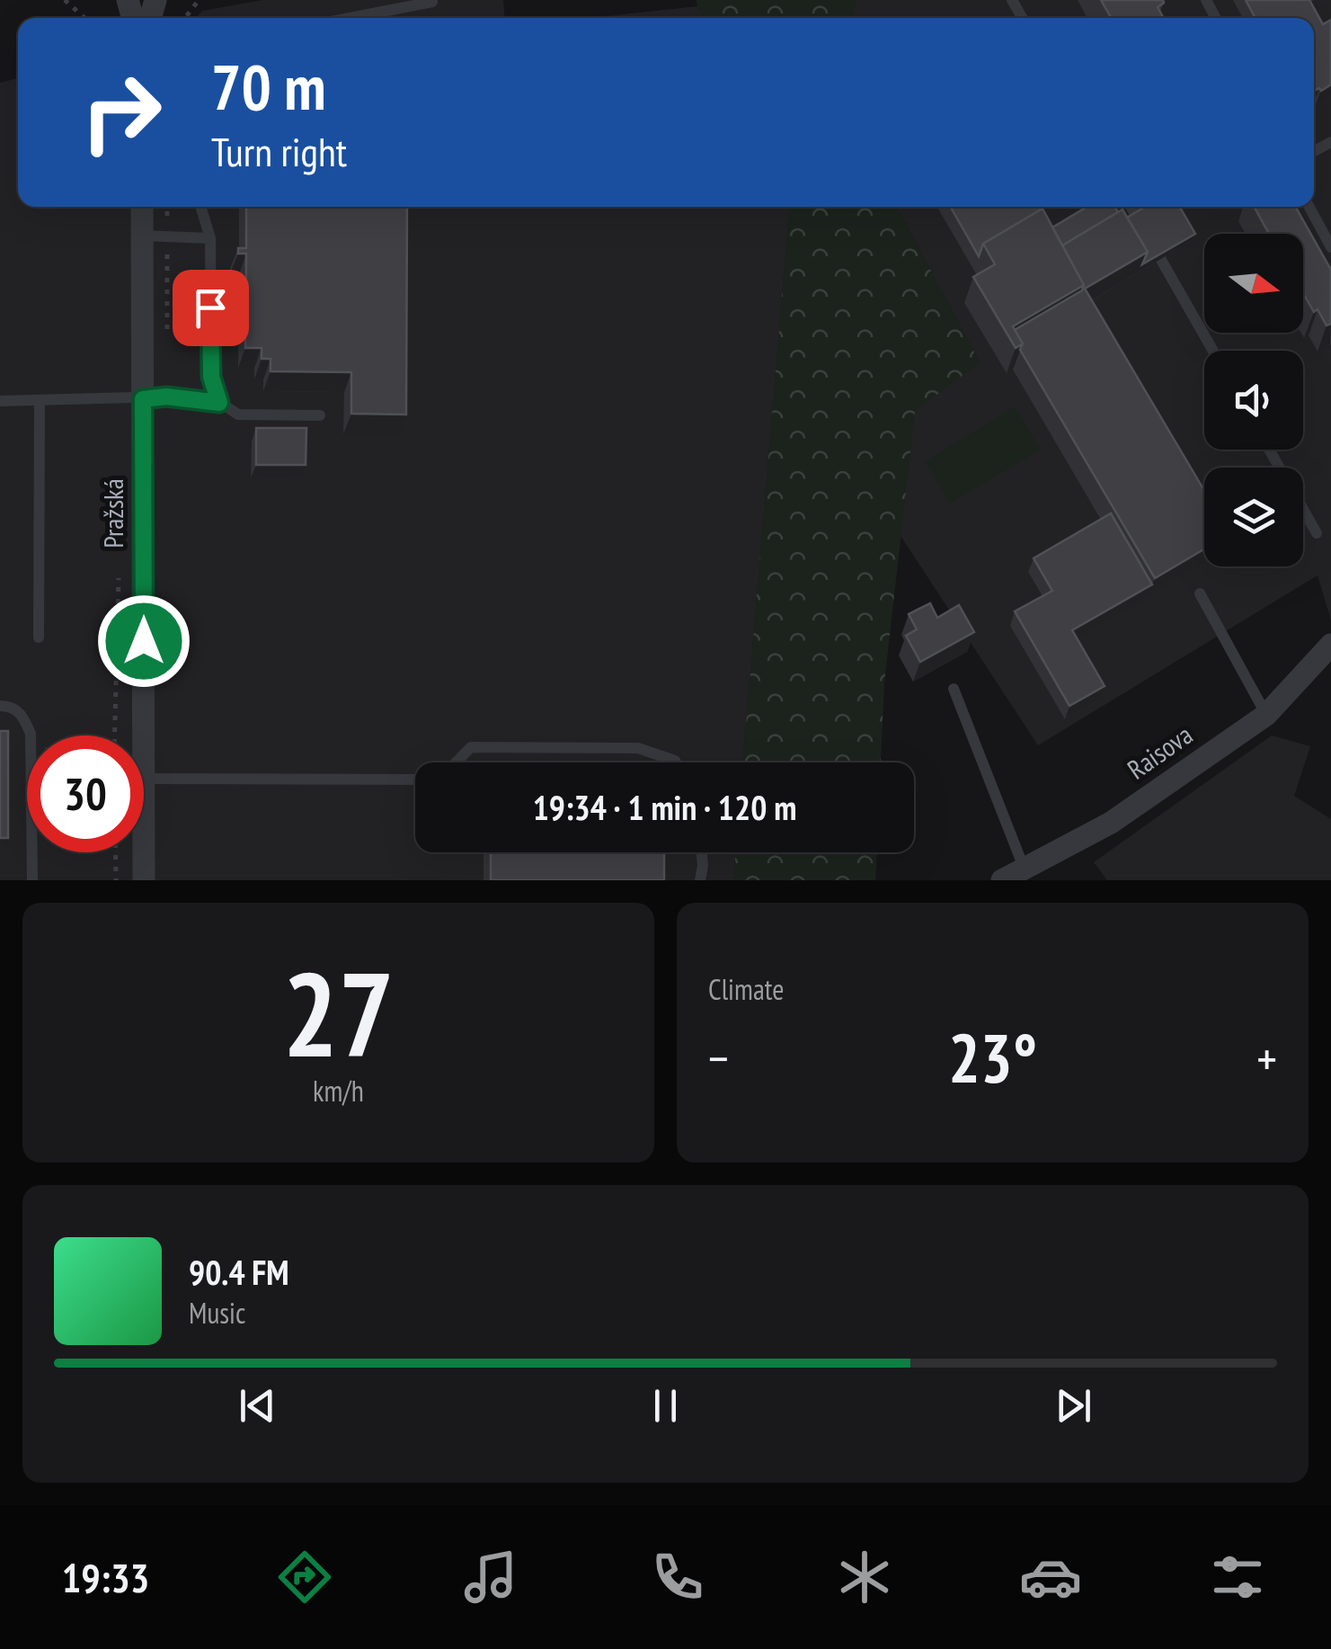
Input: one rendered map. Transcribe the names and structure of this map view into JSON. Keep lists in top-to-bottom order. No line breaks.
{"streets":{"street":["Pražská","Raisova"]},"north":"right","page":{"turn":["70 m","Turn right"],"limit":"30","trip":"19:34 · 1 min · 120 m","tile":[["27","km/h"],"Climate"],"heat":["−","23°","+"],"song":["90.4 FM","Music"],"tabs":"19:33"}}
